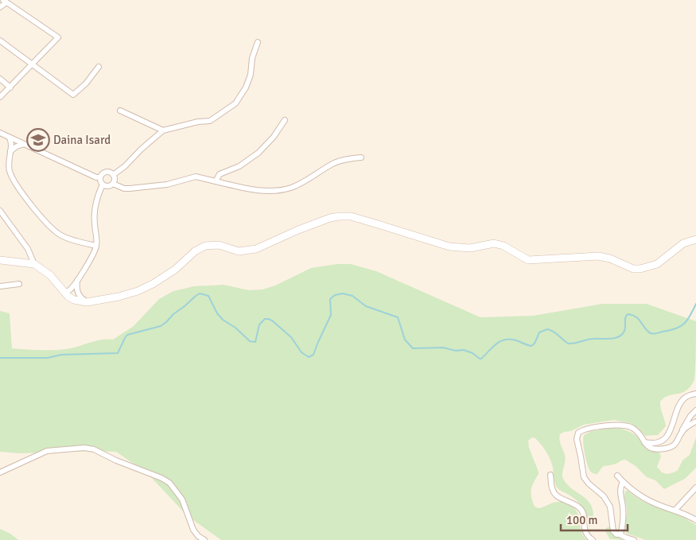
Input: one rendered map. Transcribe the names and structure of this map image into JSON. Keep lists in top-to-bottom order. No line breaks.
{"places":{"school or university":["Daina Isard"]},"scale_bar":"100 m"}
